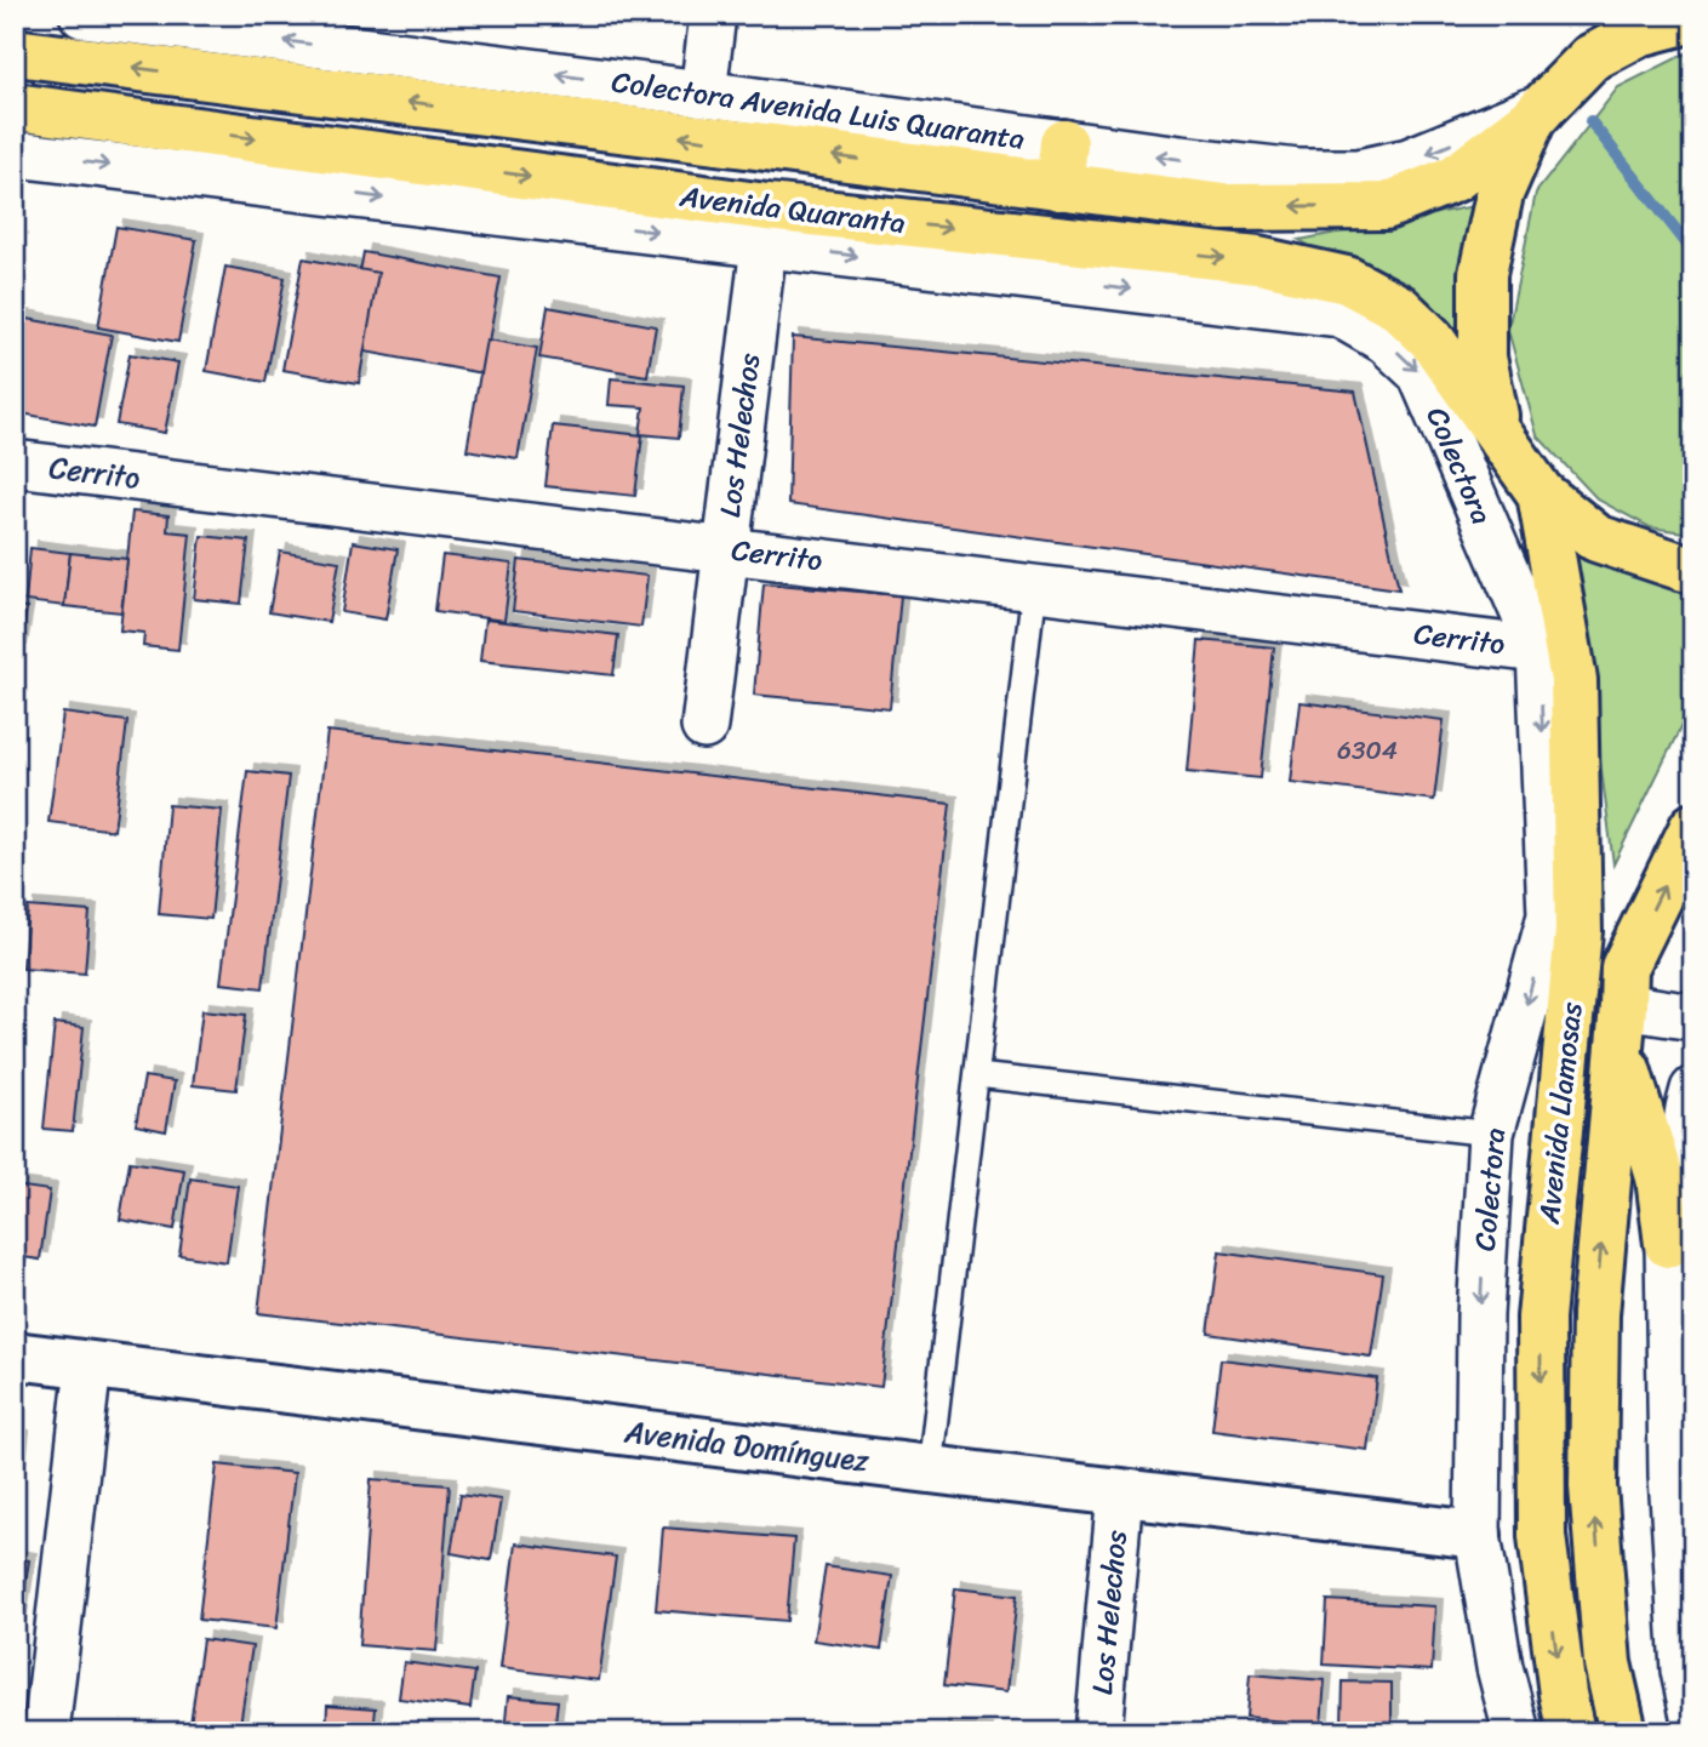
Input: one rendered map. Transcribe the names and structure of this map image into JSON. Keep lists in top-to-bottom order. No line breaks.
{"streets":{"main road":["Avenida Quaranta","Avenida Llamosas","Avenida Domínguez"],"street":["Colectora Avenida Luis Quaranta","Los Helechos","Colectora","Cerrito"]},"crossings":[["Colectora Avenida Luis Quaranta","Avenida Quaranta"],["Avenida Quaranta","Los Helechos"],["Avenida Quaranta","Colectora"],["Avenida Quaranta","Avenida Llamosas"],["Los Helechos","Colectora"],["Los Helechos","Cerrito"],["Los Helechos","Avenida Domínguez"],["Colectora","Cerrito"],["Colectora","Avenida Llamosas"],["Colectora","Avenida Domínguez"]],"house_numbers":["6304"]}
